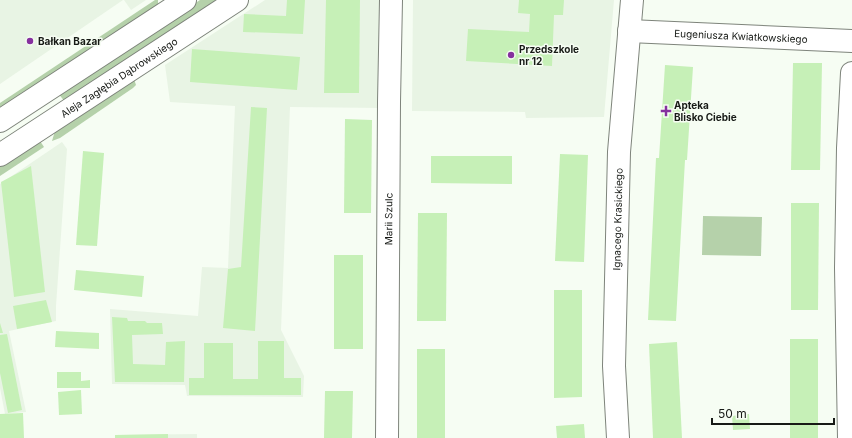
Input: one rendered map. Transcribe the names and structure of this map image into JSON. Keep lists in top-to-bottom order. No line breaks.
{"streets":{"street":["Eugeniusza Kwiatkowskiego","Aleja Zagłębia Dąbrowskiego","Marii Szulc","Ignacego Krasickiego"]},"crossings":[["Eugeniusza Kwiatkowskiego","Ignacego Krasickiego"]],"places":{"other":["Bałkan Bazar","Przedszkole nr 12"],"health":["Apteka Blisko Ciebie"]},"scale_bar":"50 m"}
